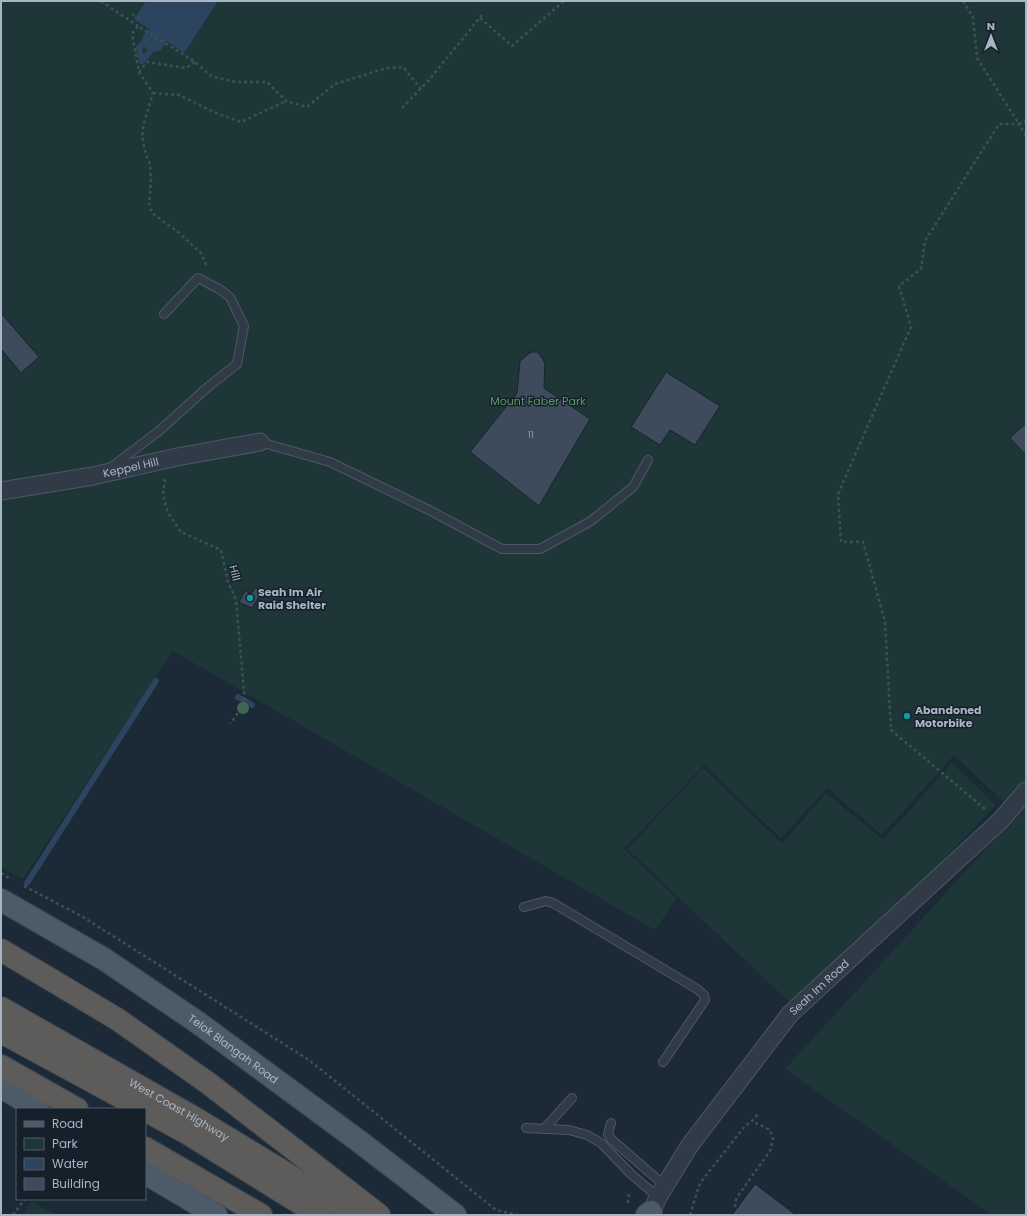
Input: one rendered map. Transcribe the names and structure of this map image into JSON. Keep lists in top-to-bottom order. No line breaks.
{"streets":{"highway":["West Coast Highway"],"main road":["Telok Blangah Road"],"street":["Keppel Hill","Seah Im Road"],"path":["Hill"]},"crossings":[["Keppel Hill","Hill"]],"parks":["Mount Faber Park"],"places":["Seah Im Air Raid Shelter","Abandoned Motorbike"],"house_numbers":["11"],"legend":["Road","Park","Water","Building"],"north":"top"}
